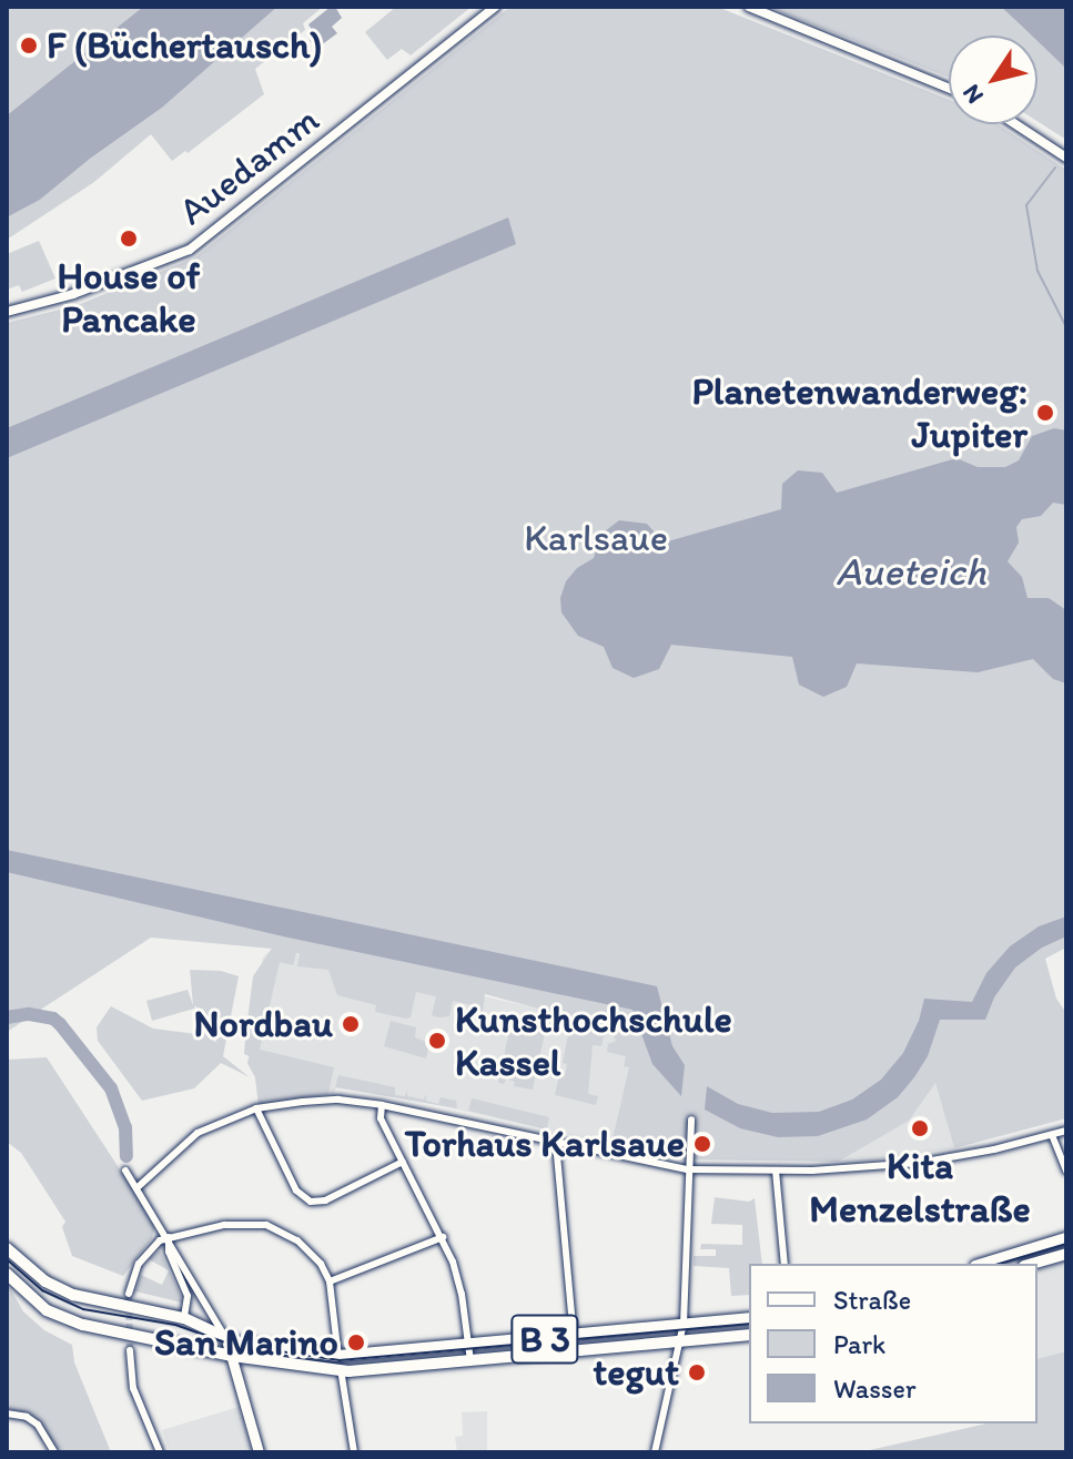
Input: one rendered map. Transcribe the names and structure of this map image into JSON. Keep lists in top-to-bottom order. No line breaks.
{"streets":{"main road":["B 3"],"street":["Auedamm"]},"water":["Aueteich"],"parks":["Karlsaue"],"places":["F (Büchertausch)","House of Pancake","Planetenwanderweg: Jupiter","Nordbau","Kunsthochschule Kassel","Kita Menzelstraße","Torhaus Karlsaue","San Marino","tegut"],"legend":["Straße","Park","Wasser"],"north":"bottom left"}
